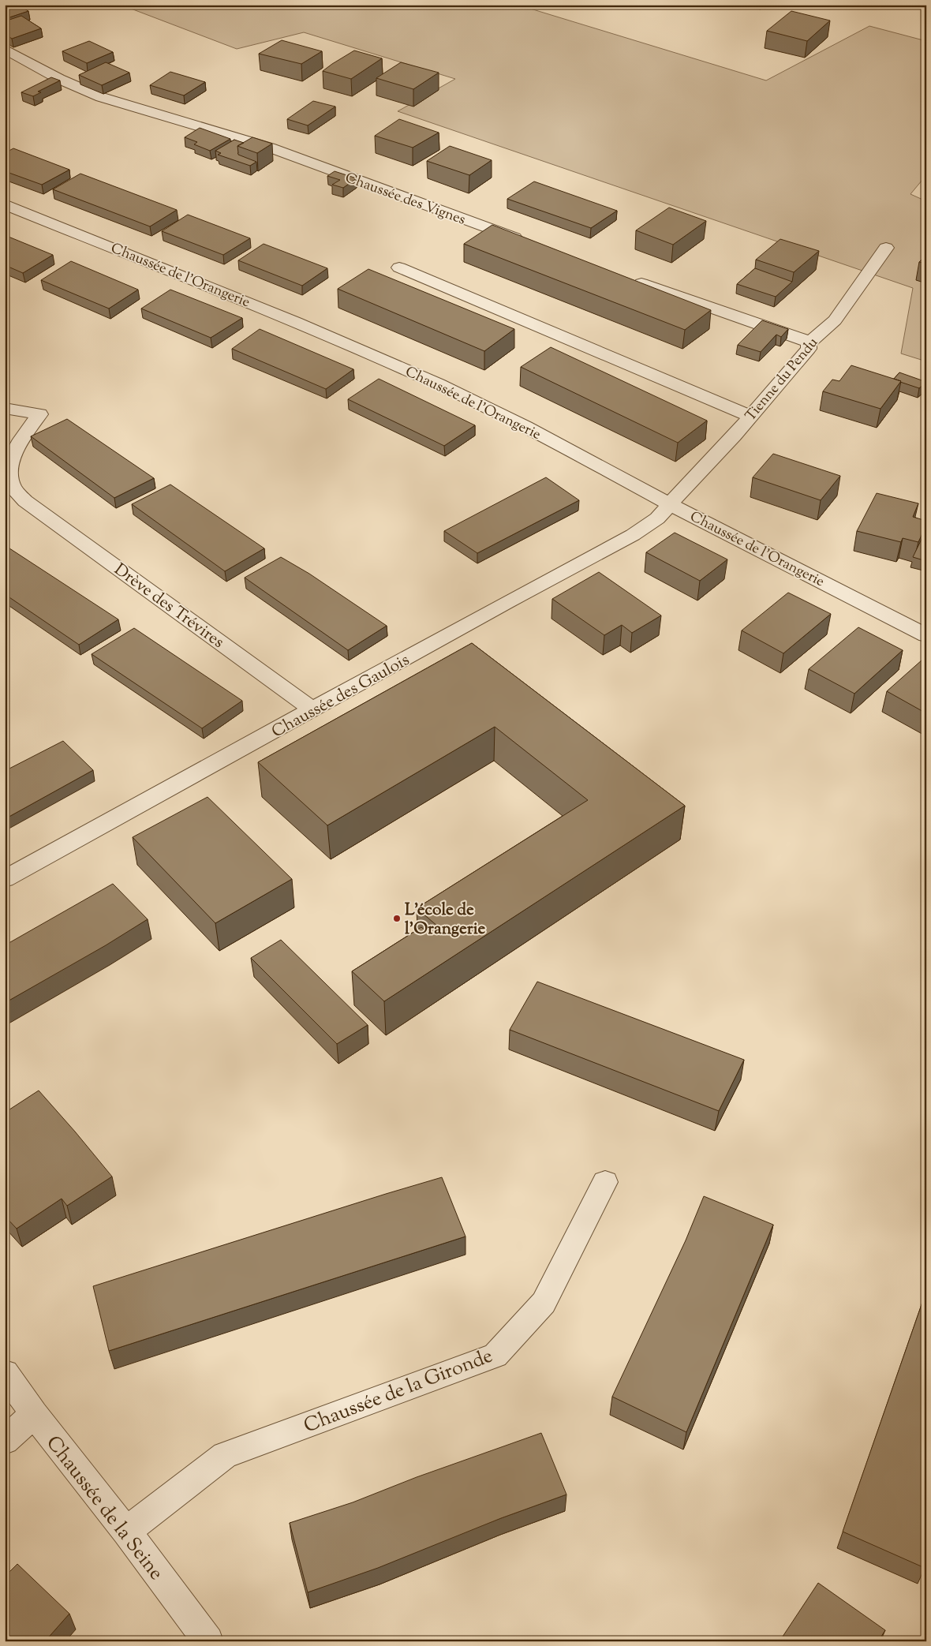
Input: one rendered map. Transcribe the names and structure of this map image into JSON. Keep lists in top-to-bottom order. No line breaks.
{"streets":{"street":["Chaussée des Vignes","Chaussée de l'Orangerie","Tienne du Pendu","Drève des Trévires","Chaussée des Gaulois","Chaussée de la Gironde","Chaussée de la Seine"]},"crossings":[["Chaussée de l'Orangerie","Tienne du Pendu"],["Chaussée de l'Orangerie","Chaussée des Gaulois"],["Tienne du Pendu","Chaussée des Gaulois"],["Drève des Trévires","Chaussée des Gaulois"],["Chaussée de la Gironde","Chaussée de la Seine"]],"places":["L'école de l'Orangerie"]}
